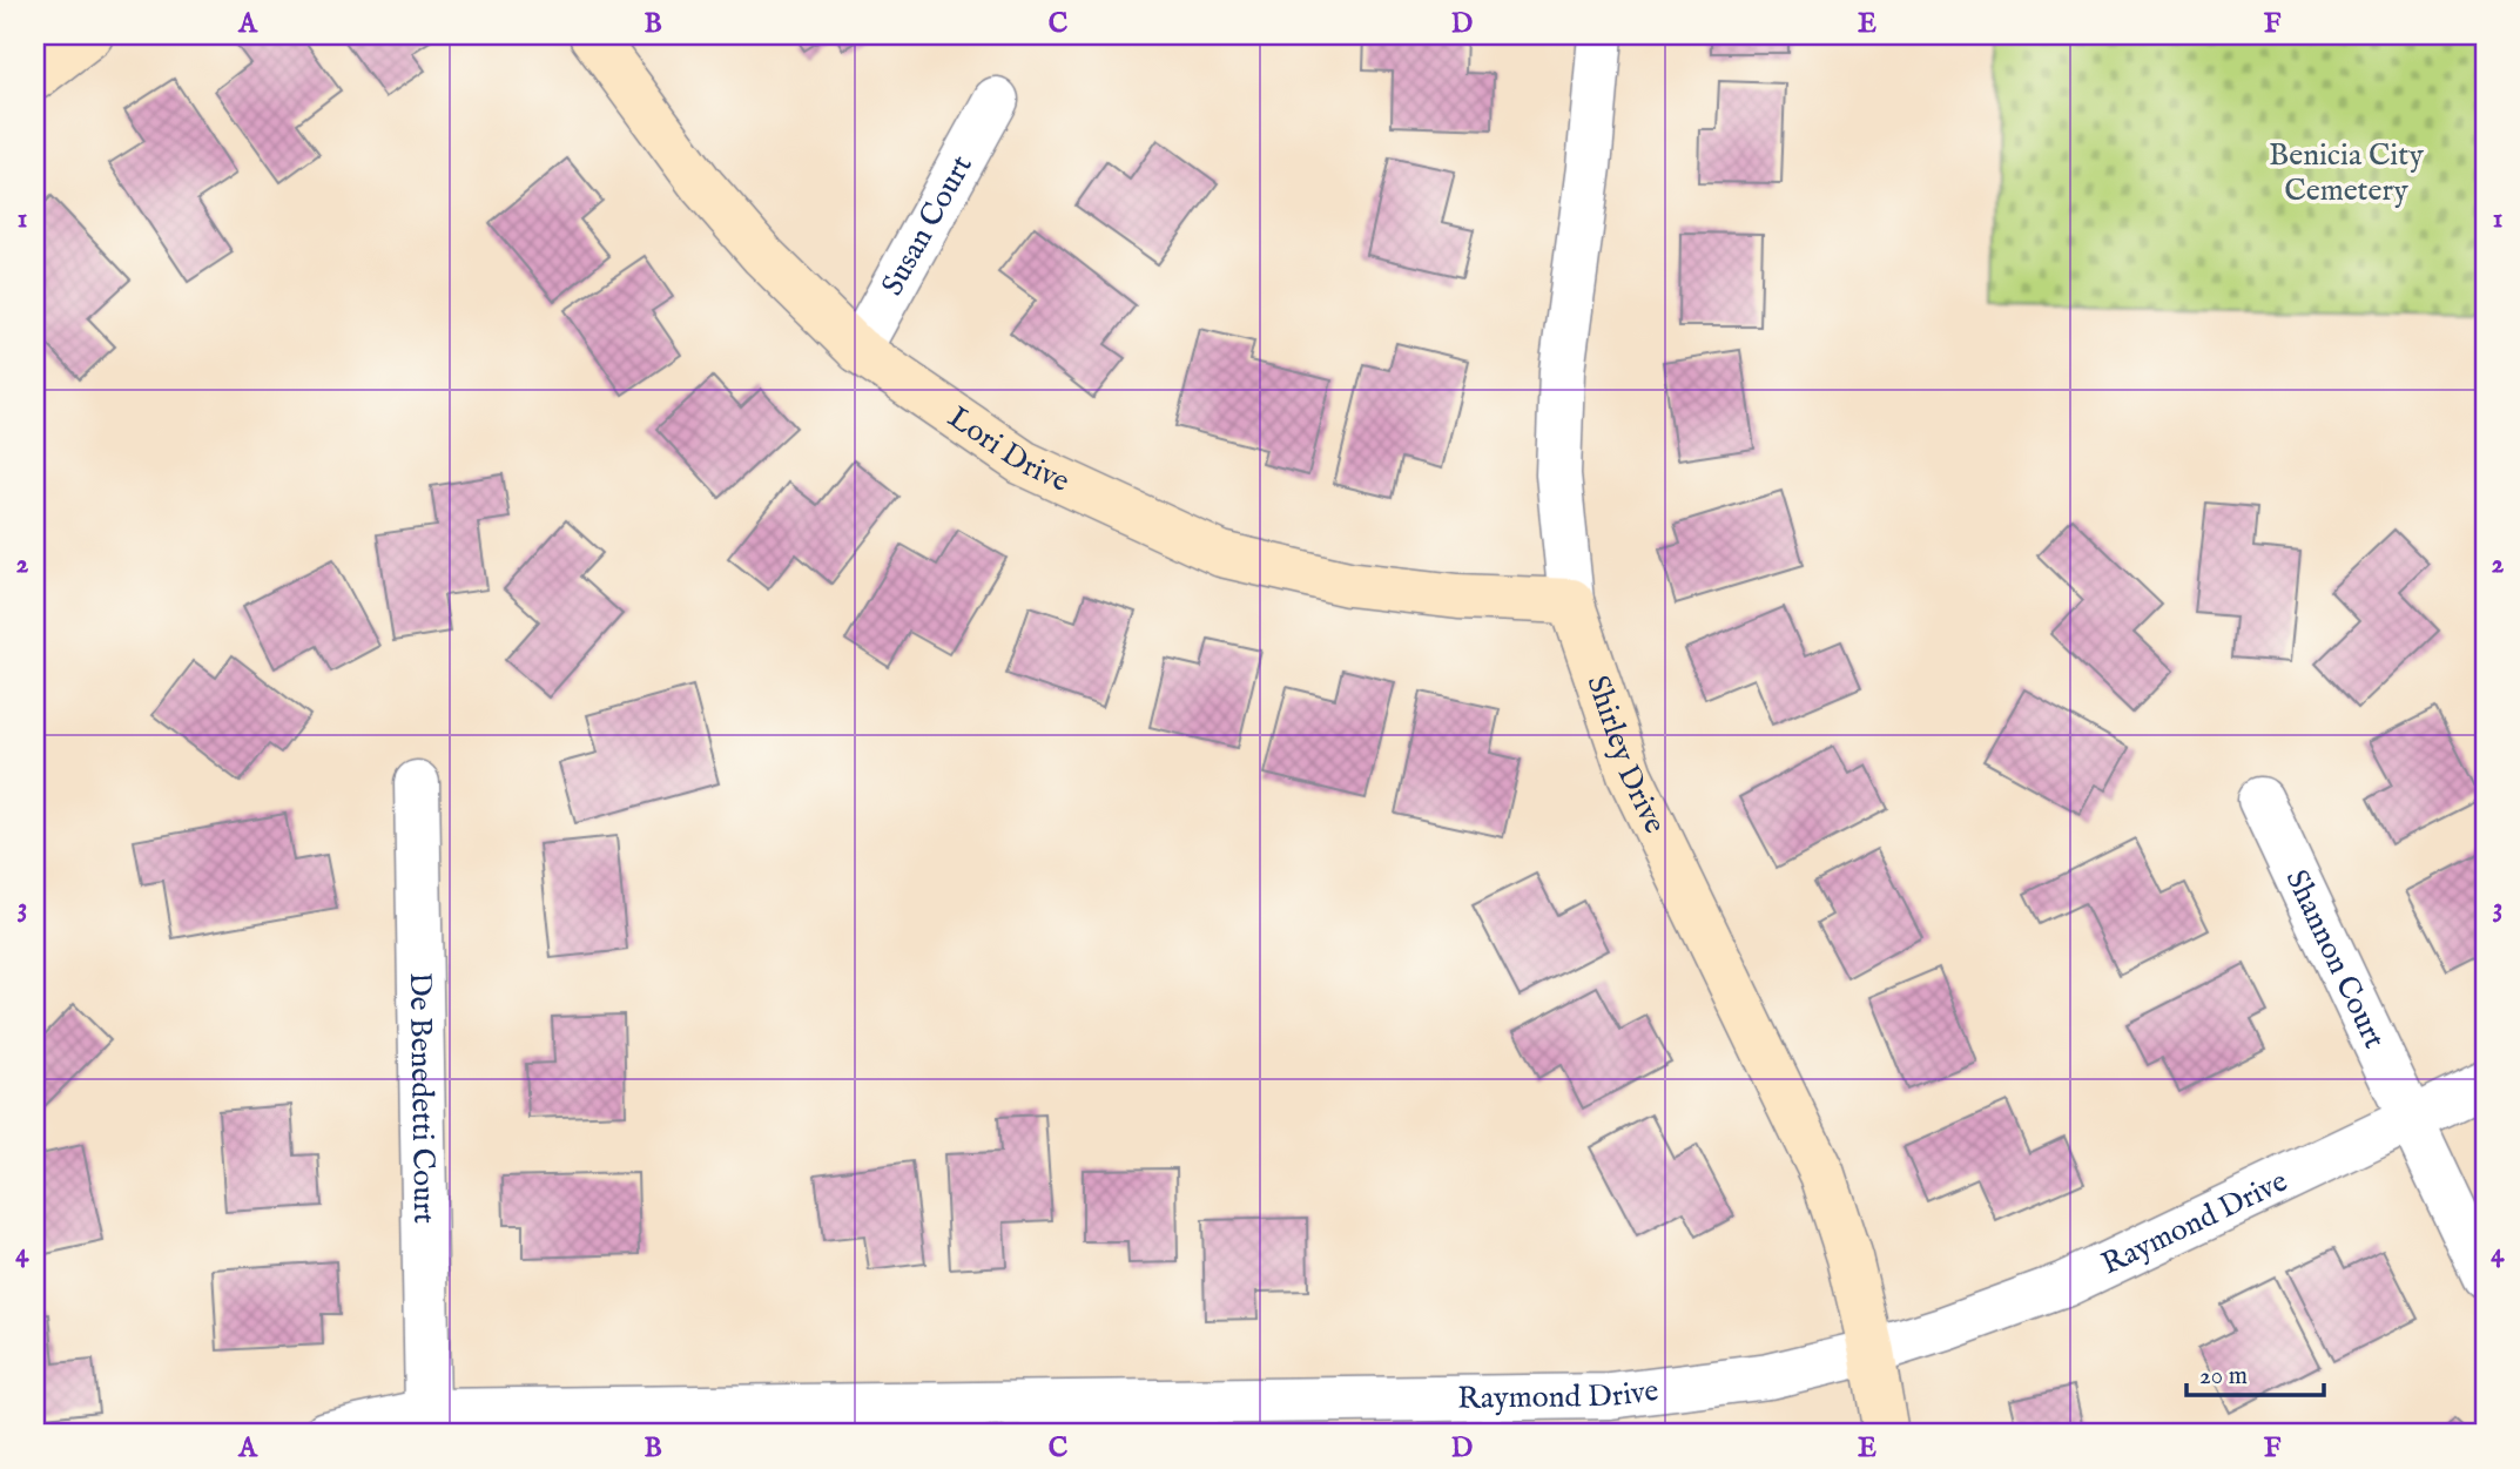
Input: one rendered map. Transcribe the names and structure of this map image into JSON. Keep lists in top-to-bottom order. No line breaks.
{"streets":{"street":["Susan Court","Lori Drive","Shirley Drive","Shannon Court","De Benedetti Court","Raymond Drive"]},"crossings":[["Susan Court","Lori Drive"],["Lori Drive","Shirley Drive"],["Shirley Drive","Raymond Drive"],["Shannon Court","Raymond Drive"],["De Benedetti Court","Raymond Drive"]],"parks":["Benicia City Cemetery"],"scale_bar":"20 m","grid":{"columns":["A","B","C","D","E","F"],"rows":["1","2","3","4"]}}
